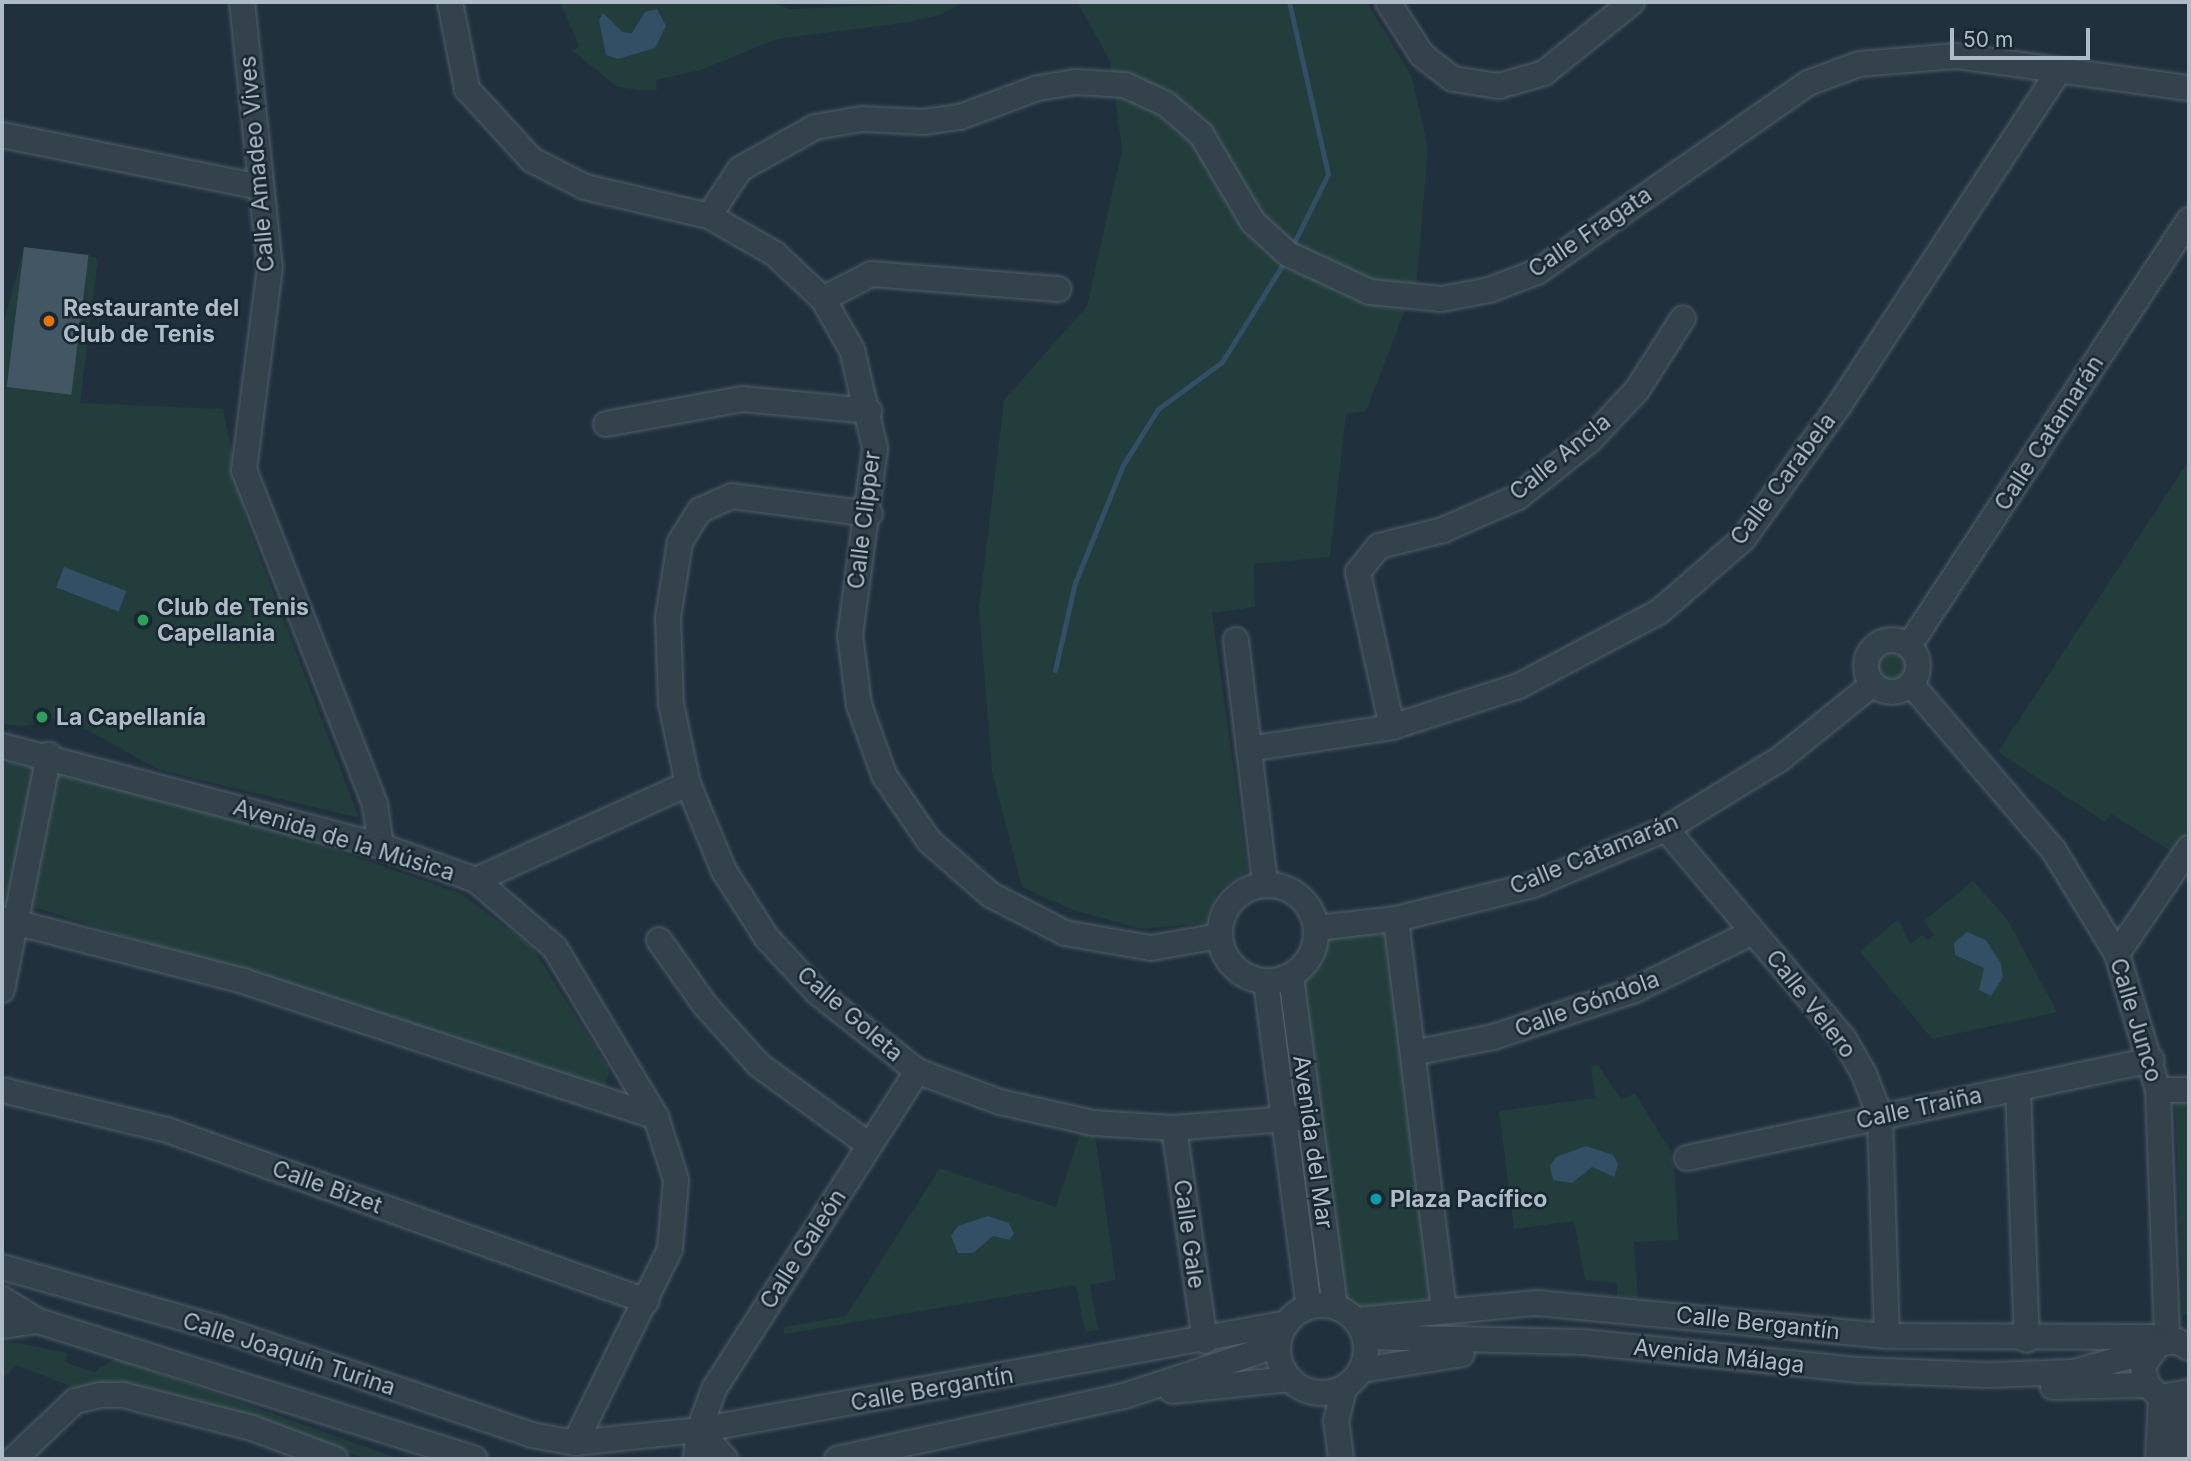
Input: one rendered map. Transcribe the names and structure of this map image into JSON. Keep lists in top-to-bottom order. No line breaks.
{"streets":{"street":["Calle Amadeo Vives","Calle Fragata","Calle Catamarán","Calle Ancla","Calle Carabela","Calle Clipper","Avenida de la Música","Calle Góndola","Calle Velero","Calle Goleta","Calle Junco","Calle Traiña","Avenida del Mar","Calle Bizet","Calle Gale","Calle Galeón","Calle Bergantín","Calle Joaquín Turina","Avenida Málaga"]},"crossings":[["Calle Amadeo Vives","Avenida de la Música"],["Calle Fragata","Calle Carabela"],["Calle Fragata","Calle Clipper"],["Calle Catamarán","Calle Clipper"],["Calle Catamarán","Calle Velero"],["Calle Catamarán","Calle Junco"],["Calle Catamarán","Avenida del Mar"],["Calle Ancla","Calle Carabela"],["Calle Clipper","Calle Goleta"],["Calle Clipper","Avenida del Mar"],["Avenida de la Música","Calle Bizet"],["Avenida de la Música","Calle Bergantín"],["Avenida de la Música","Calle Joaquín Turina"],["Calle Góndola","Calle Velero"],["Calle Velero","Calle Traiña"],["Calle Velero","Calle Bergantín"],["Calle Goleta","Avenida del Mar"],["Calle Goleta","Calle Gale"],["Calle Goleta","Calle Galeón"],["Calle Junco","Calle Traiña"],["Calle Junco","Calle Bergantín"],["Avenida del Mar","Calle Bergantín"],["Avenida del Mar","Avenida Málaga"],["Calle Gale","Calle Bergantín"],["Calle Galeón","Calle Bergantín"],["Calle Bergantín","Calle Joaquín Turina"],["Calle Bergantín","Avenida Málaga"]],"places":["Restaurante del Club de Tenis","Club de Tenis Capellania","La Capellanía","Plaza Pacífico"],"scale_bar":"50 m"}
